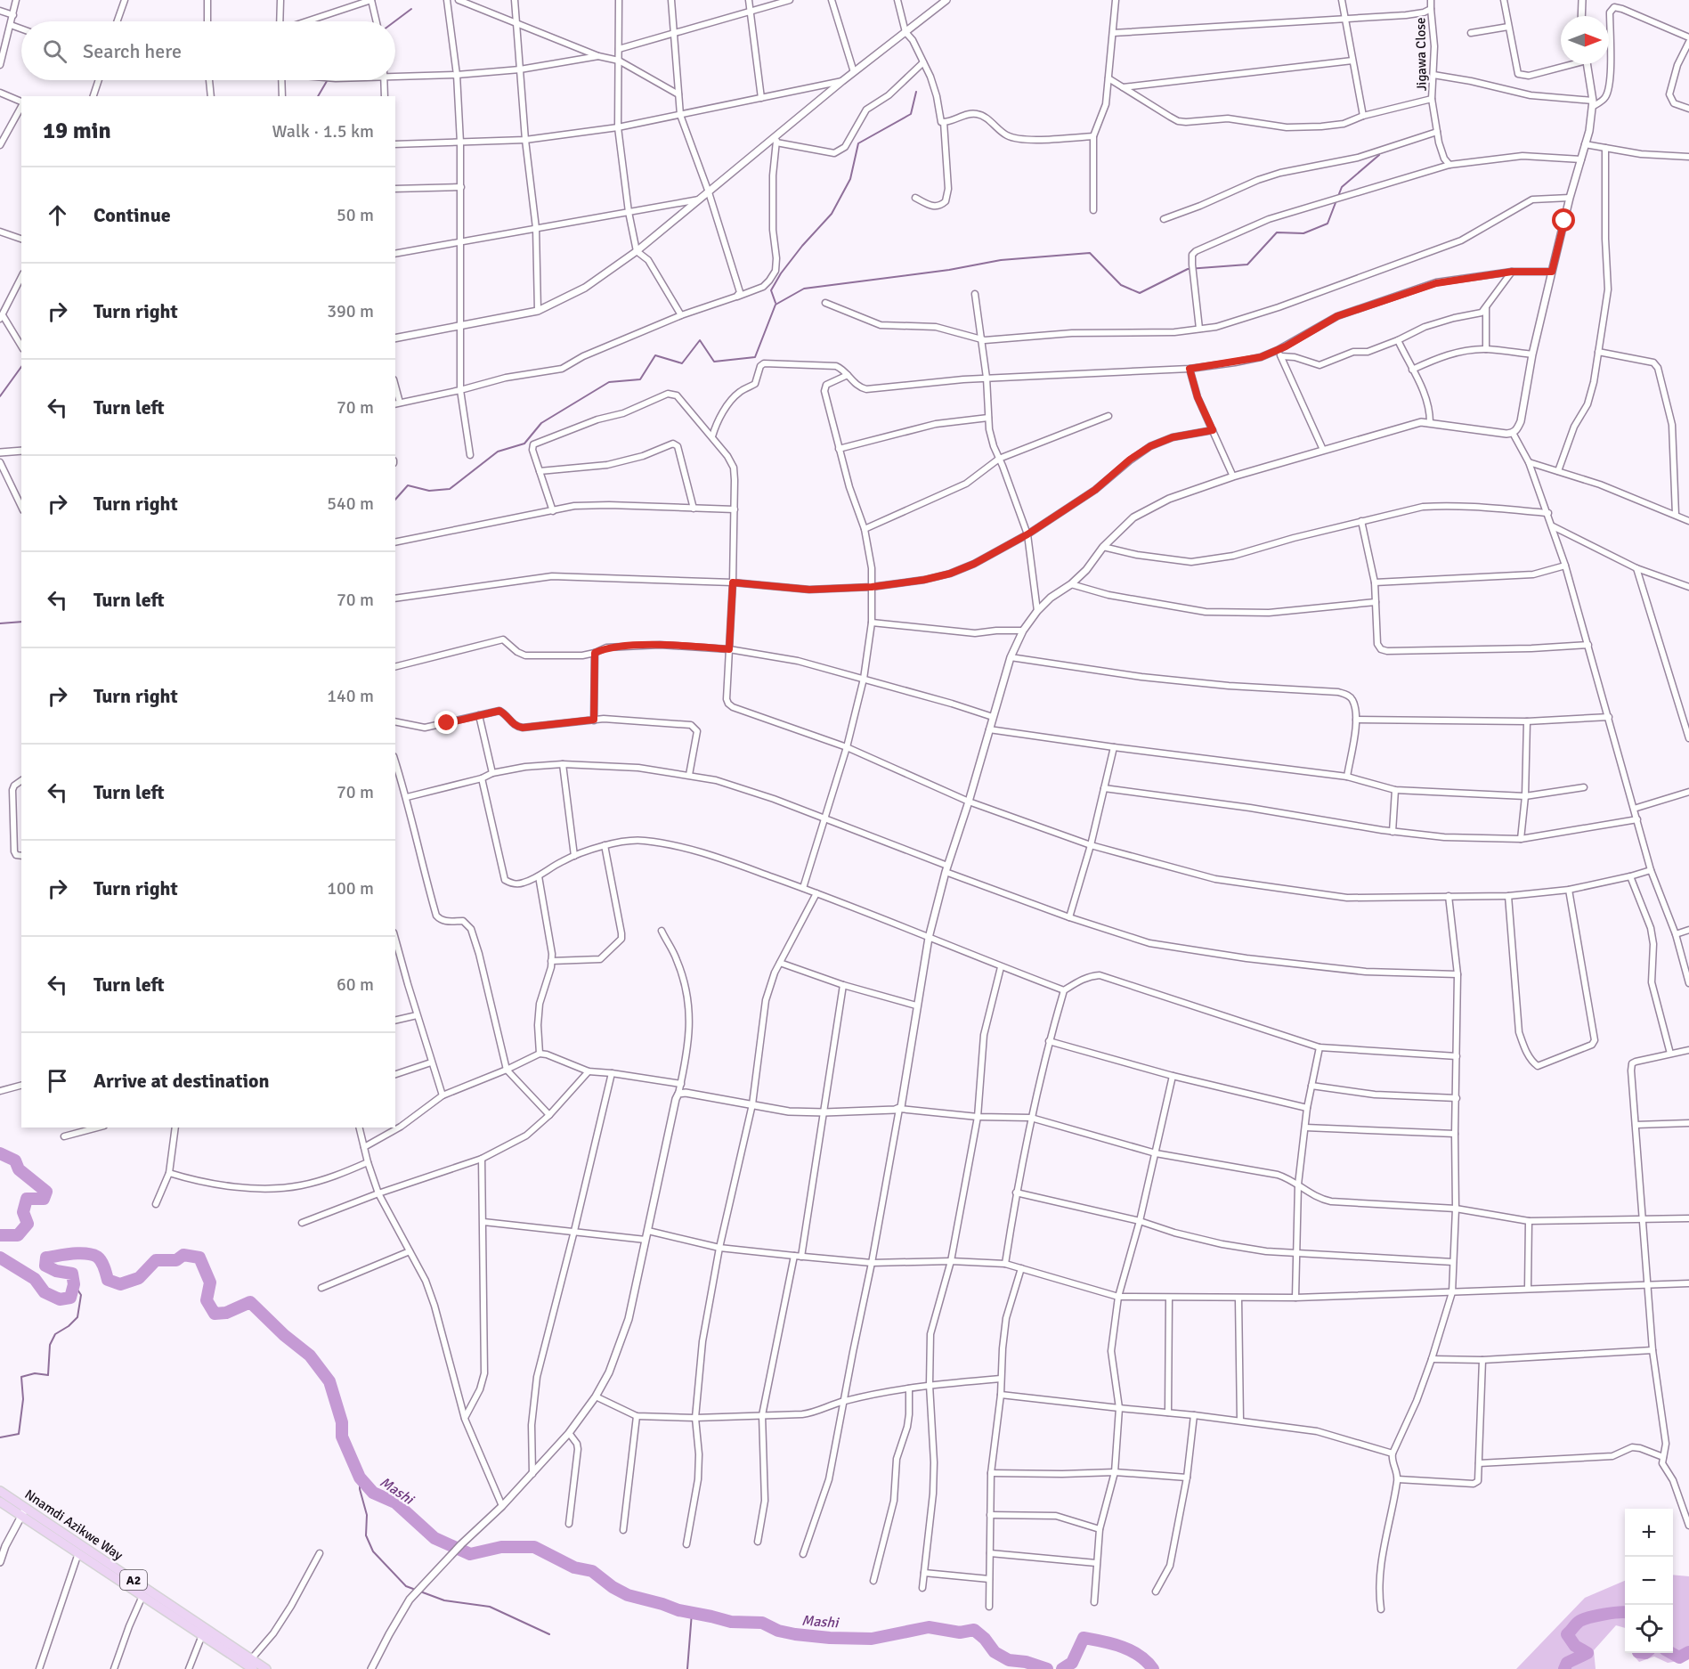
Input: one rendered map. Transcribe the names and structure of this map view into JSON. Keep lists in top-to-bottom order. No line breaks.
{"streets":{"highway":["Nnamdi Azikwe Way","A2"],"street":["Jigawa Close"]},"water":["Mashi"],"north":"right","page":{"search":"Search here","heading":["19 min","Walk · 1.5 km"],"list":[["Continue","50 m"],["Turn right","390 m"],["Turn left","70 m"],["Turn right","540 m"],["Turn left","70 m"],["Turn right","140 m"],["Turn left","70 m"],["Turn right","100 m"],["Turn left","60 m"],"Arrive at destination"],"map_buttons":["+","−"]}}
